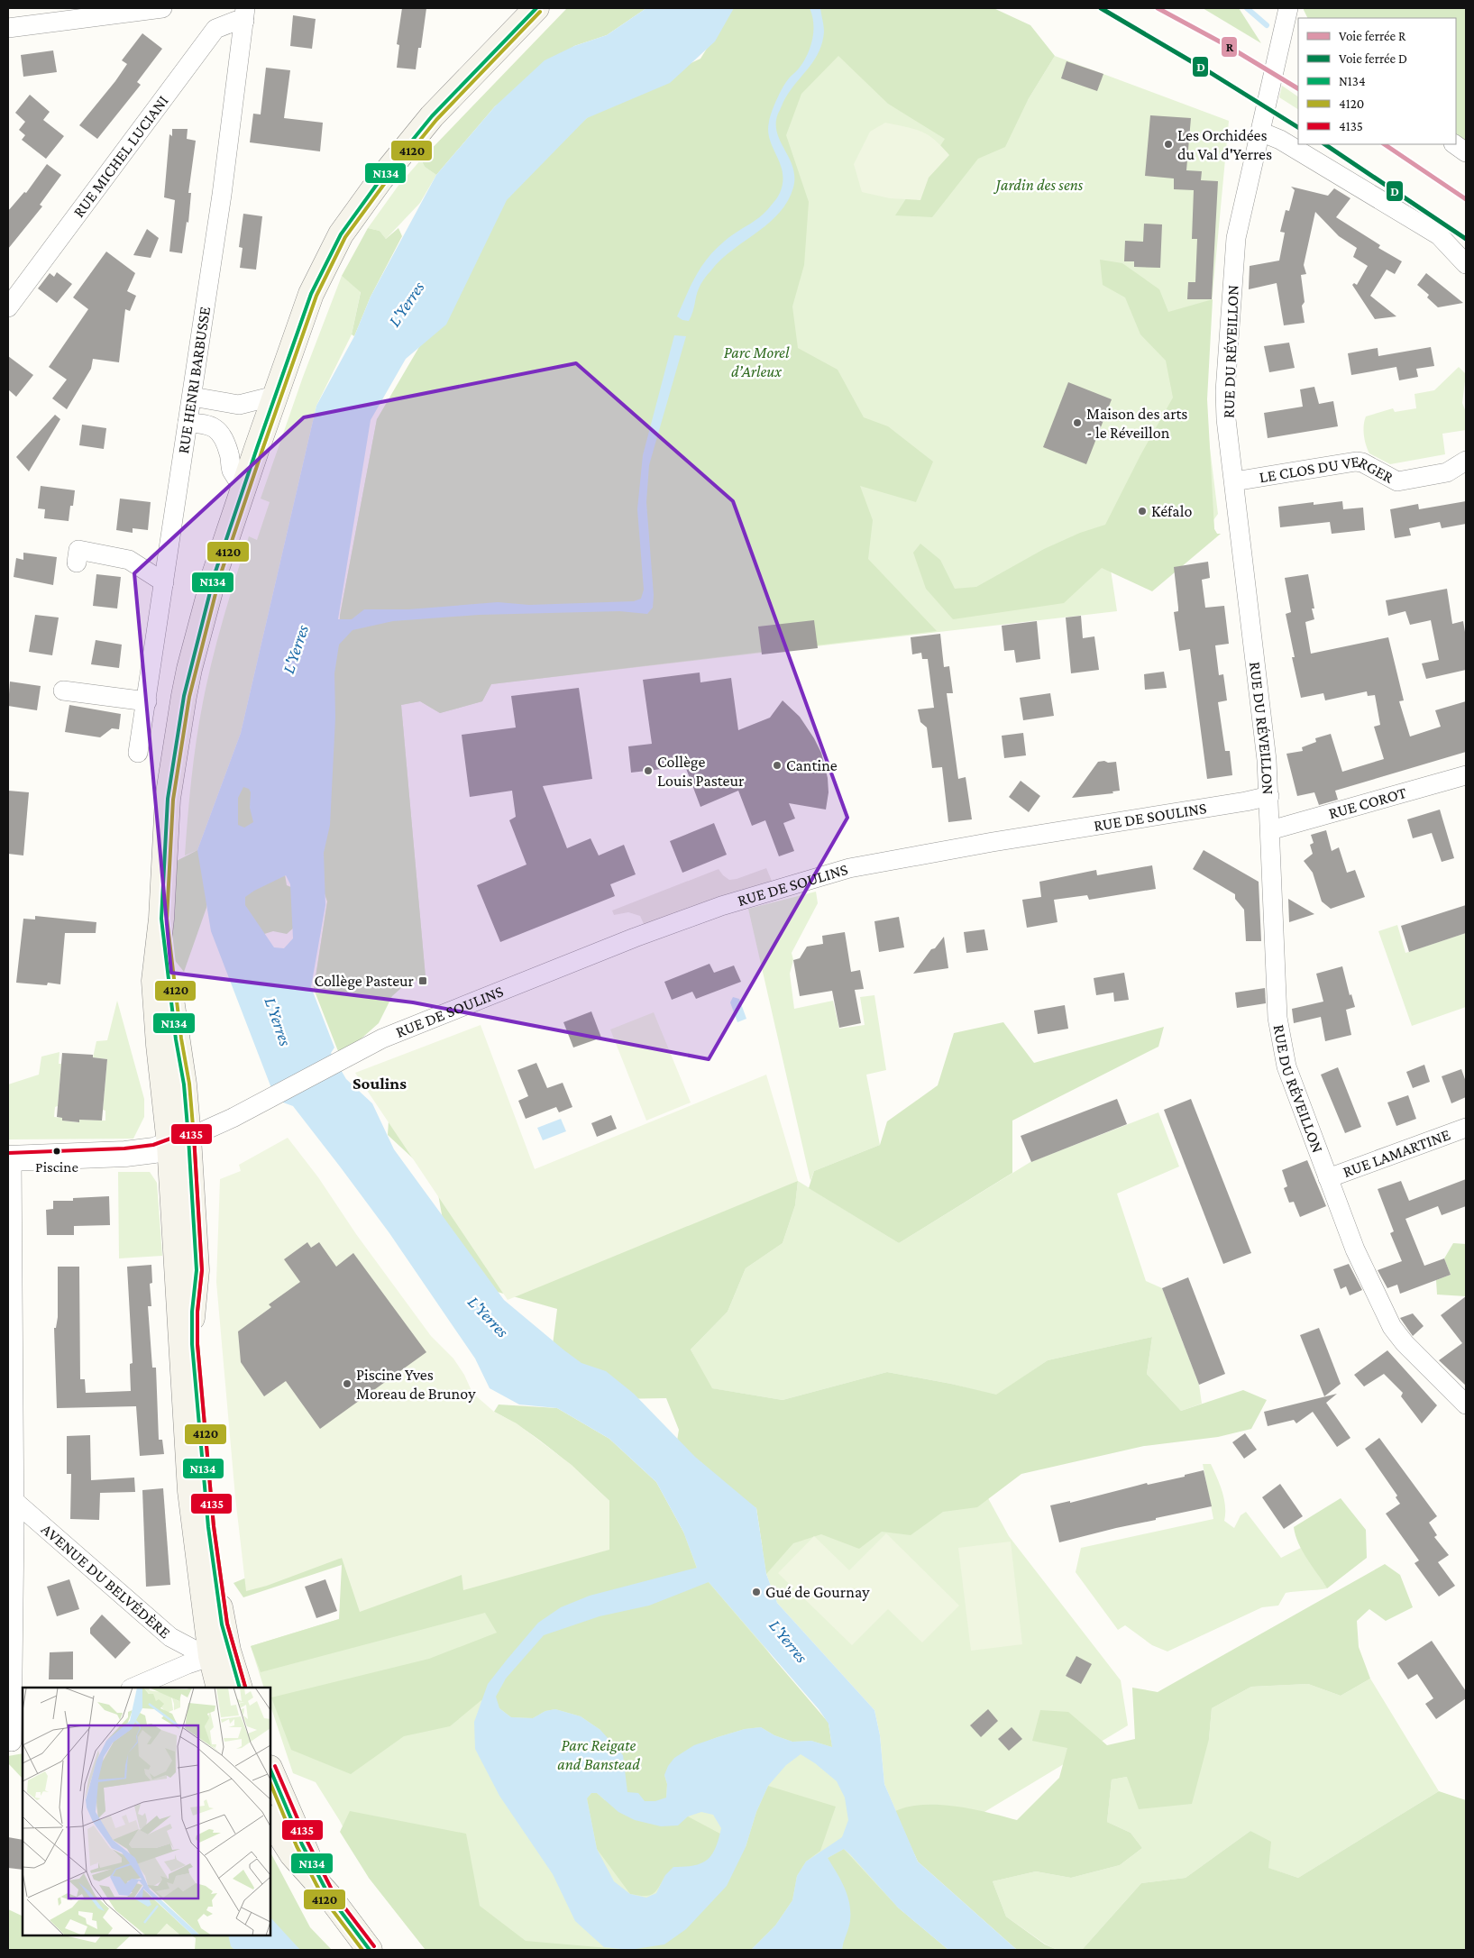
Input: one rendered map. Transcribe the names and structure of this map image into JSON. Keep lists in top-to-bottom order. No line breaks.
{"streets":{"street":["RUE MICHEL LUCIANI","RUE DU RÉVEILLON","RUE HENRI BARBUSSE","LE CLOS DU VERGER","RUE COROT","RUE DE SOULINS","RUE LAMARTINE","AVENUE DU BELVÉDÈRE"]},"crossings":[["RUE MICHEL LUCIANI","RUE HENRI BARBUSSE"],["RUE DU RÉVEILLON","LE CLOS DU VERGER"],["RUE DU RÉVEILLON","RUE COROT"],["RUE DU RÉVEILLON","RUE DE SOULINS"],["RUE DU RÉVEILLON","RUE LAMARTINE"]],"districts":["Soulins"],"water":["L'Yerres"],"parks":["Jardin des sens","Parc Morel d’Arleux","Parc Reigate and Banstead"],"places":{"other":["Les Orchidées du Val d'Yerres","Maison des arts - le Réveillon","Kéfalo","Cantine","Collège Louis Pasteur","Piscine","Piscine Yves Moreau de Brunoy","Gué de Gournay"],"transit":["Collège Pasteur"]},"lines":["rail line R","rail line D","transit line N134","transit line 4120","transit line 4135"],"legend":["Voie ferrée R","Voie ferrée D","N134","4120","4135"]}
